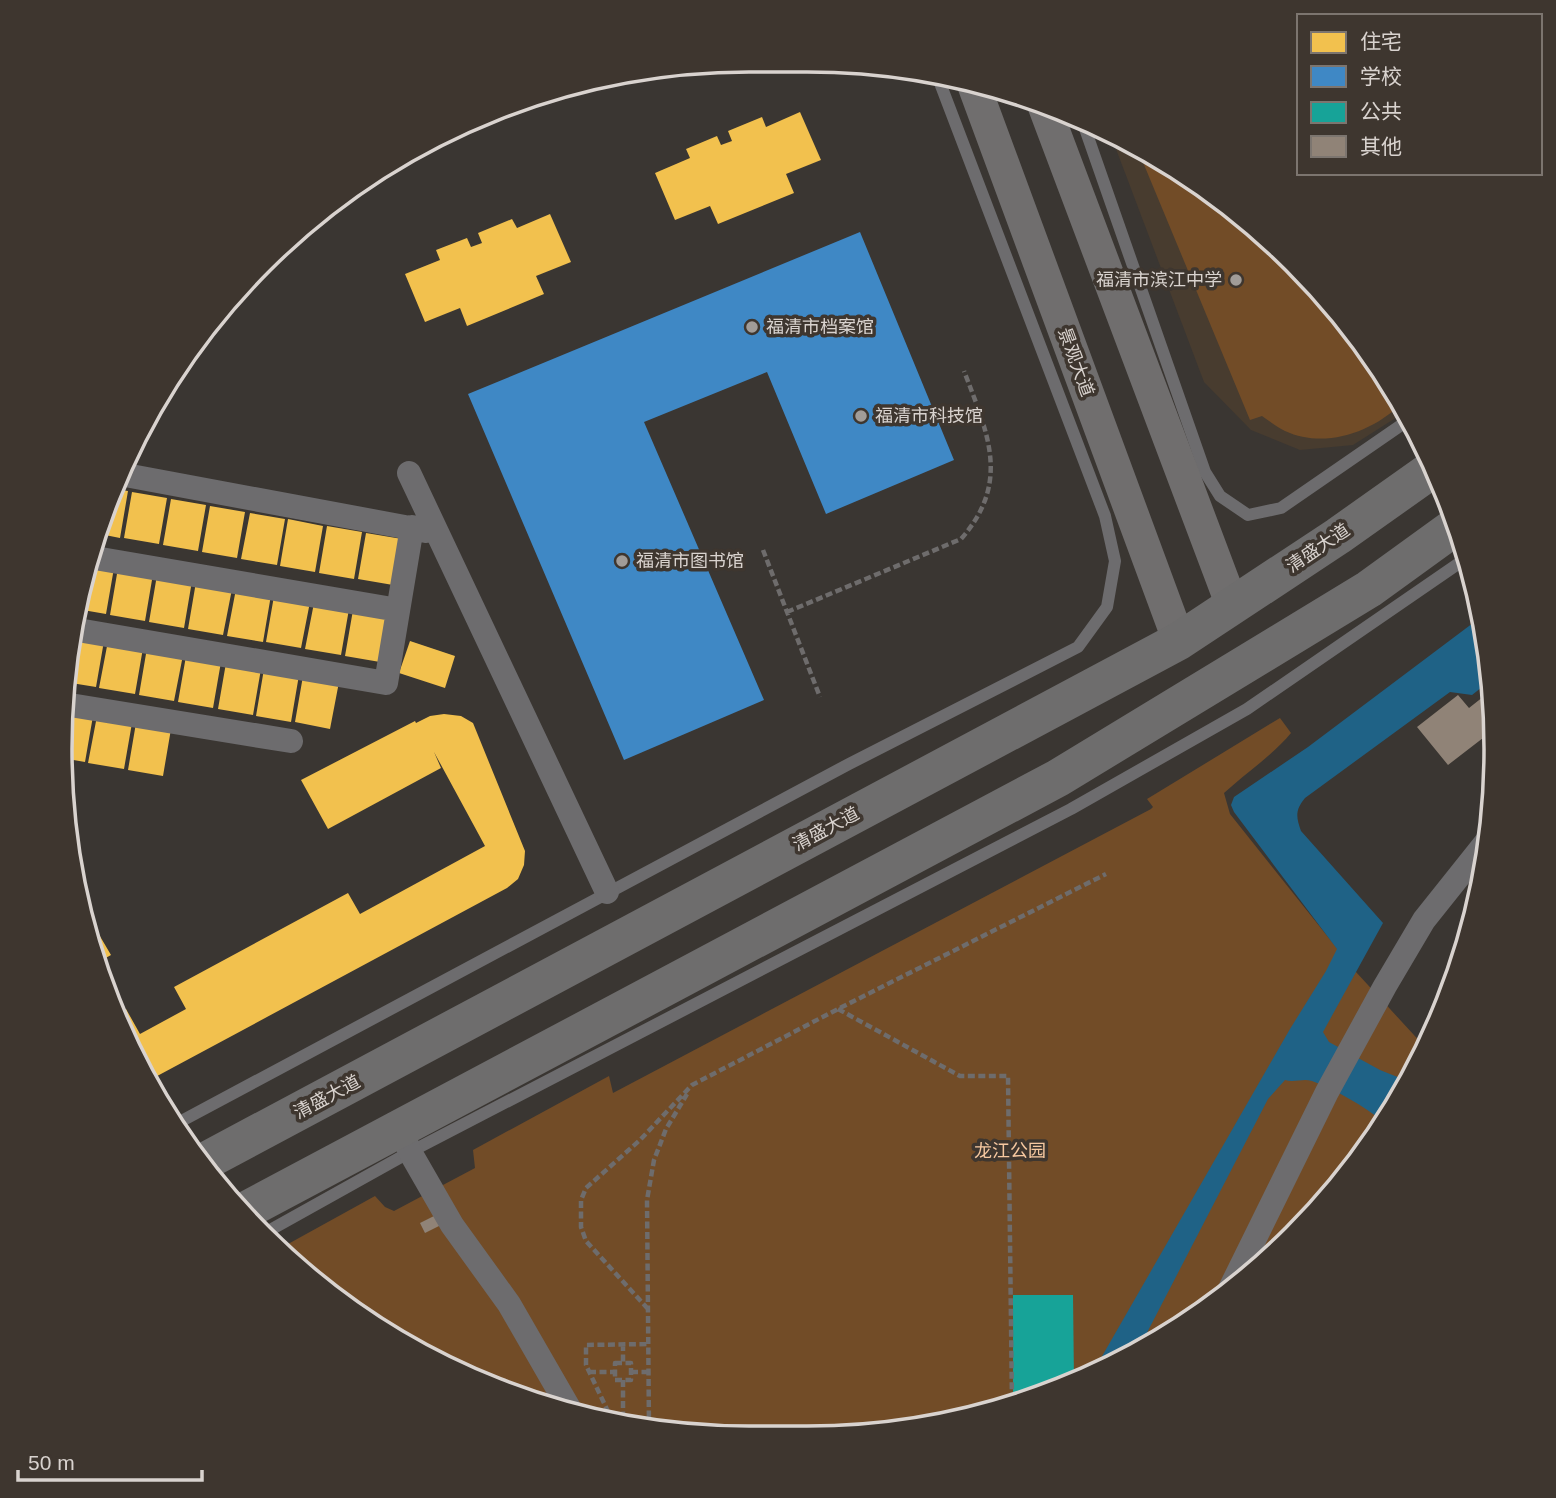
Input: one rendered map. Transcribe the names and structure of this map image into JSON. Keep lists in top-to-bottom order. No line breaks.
{"streets":{"main road":["清盛大道"],"street":["景观大道"]},"crossings":[["景观大道","清盛大道"]],"parks":["龙江公园"],"places":["福清市滨江中学","福清市档案馆","福清市科技馆","福清市图书馆"],"legend":["住宅","学校","公共","其他"],"scale_bar":"50 m"}
